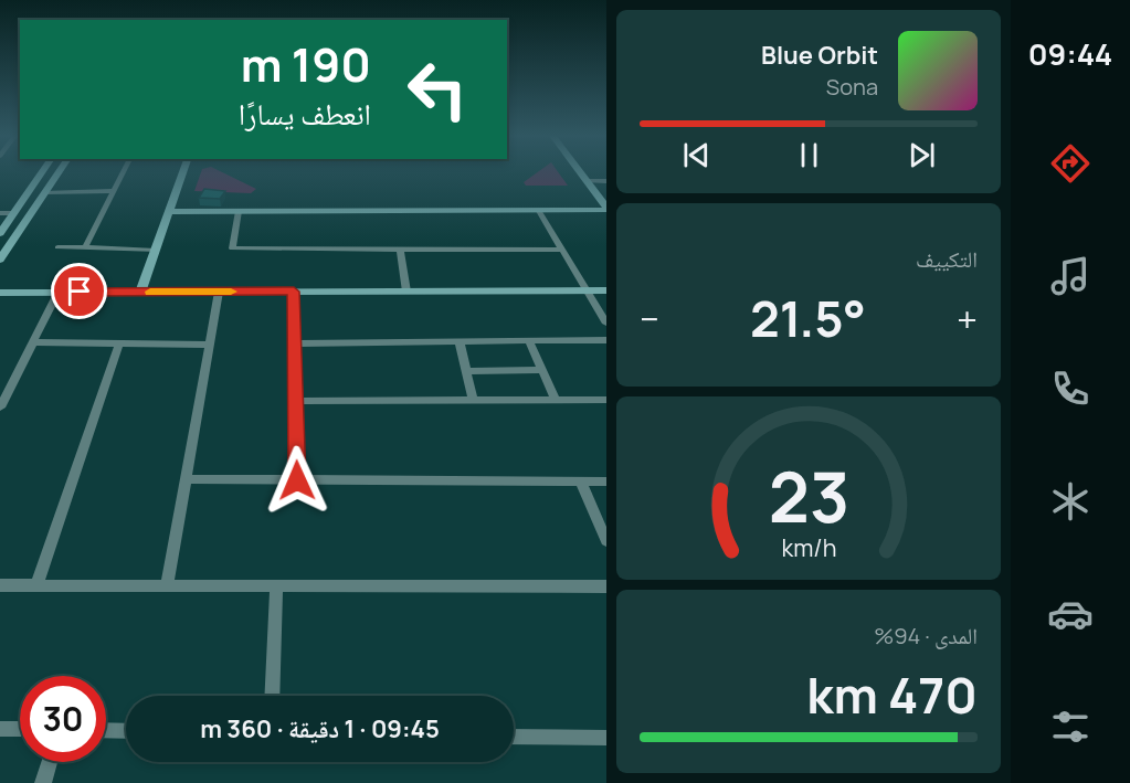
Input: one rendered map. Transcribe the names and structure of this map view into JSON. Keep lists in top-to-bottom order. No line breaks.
{"page":{"tabs":"09:44","turn":["190 m","انعطف يسارًا"],"song":["Blue Orbit","Sona"],"tile":["التكييف",["المدى · 94%","470 km"]],"heat":["−","21.5°","+"],"limit":"30","trip":"09:45 · 1 دقيقة · 360 m","gauge":["23","km/h"]}}
